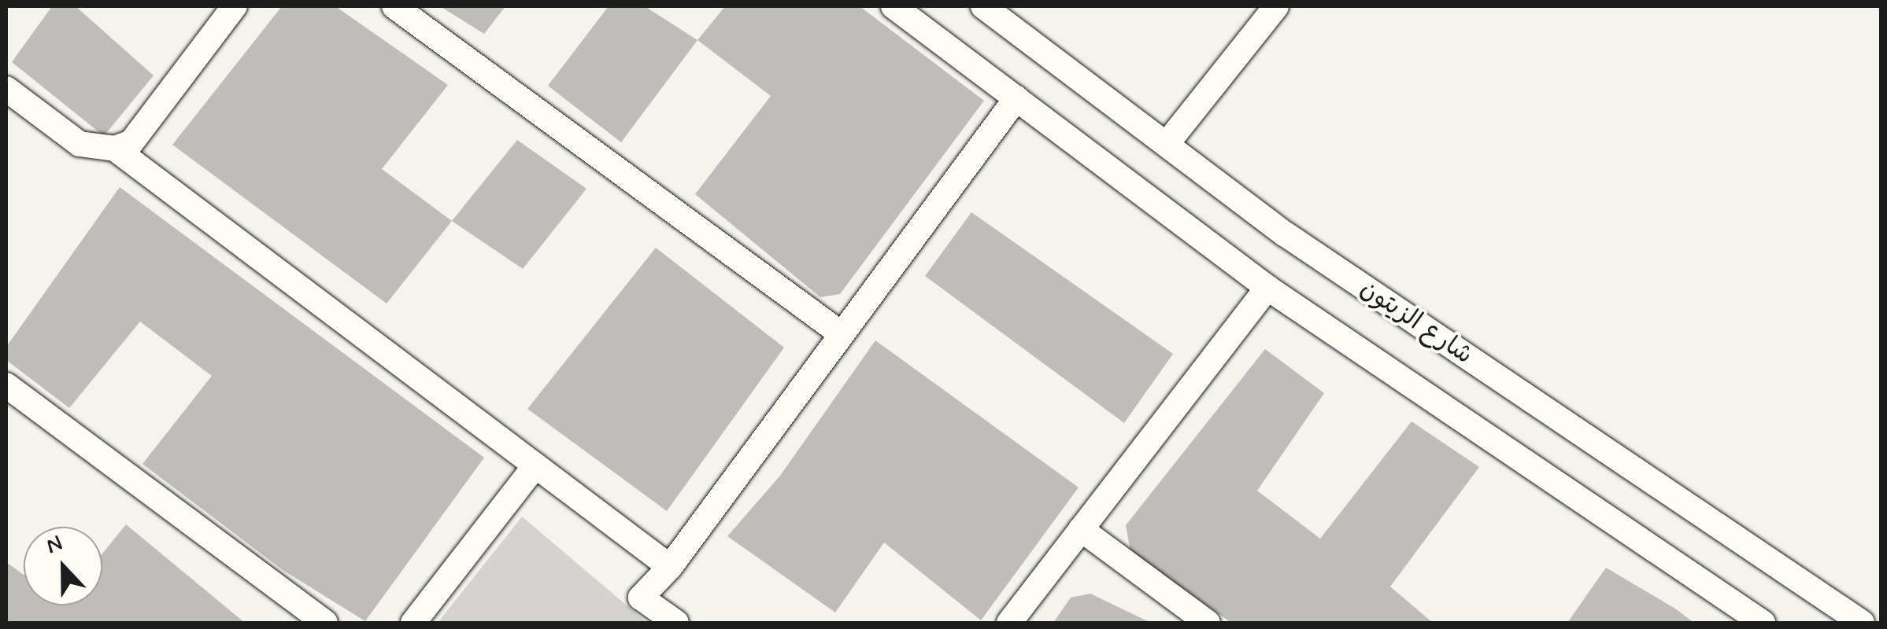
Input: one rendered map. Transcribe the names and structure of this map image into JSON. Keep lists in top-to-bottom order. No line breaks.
{"streets":{"street":["شارع الزيتون"]},"north":"top"}
